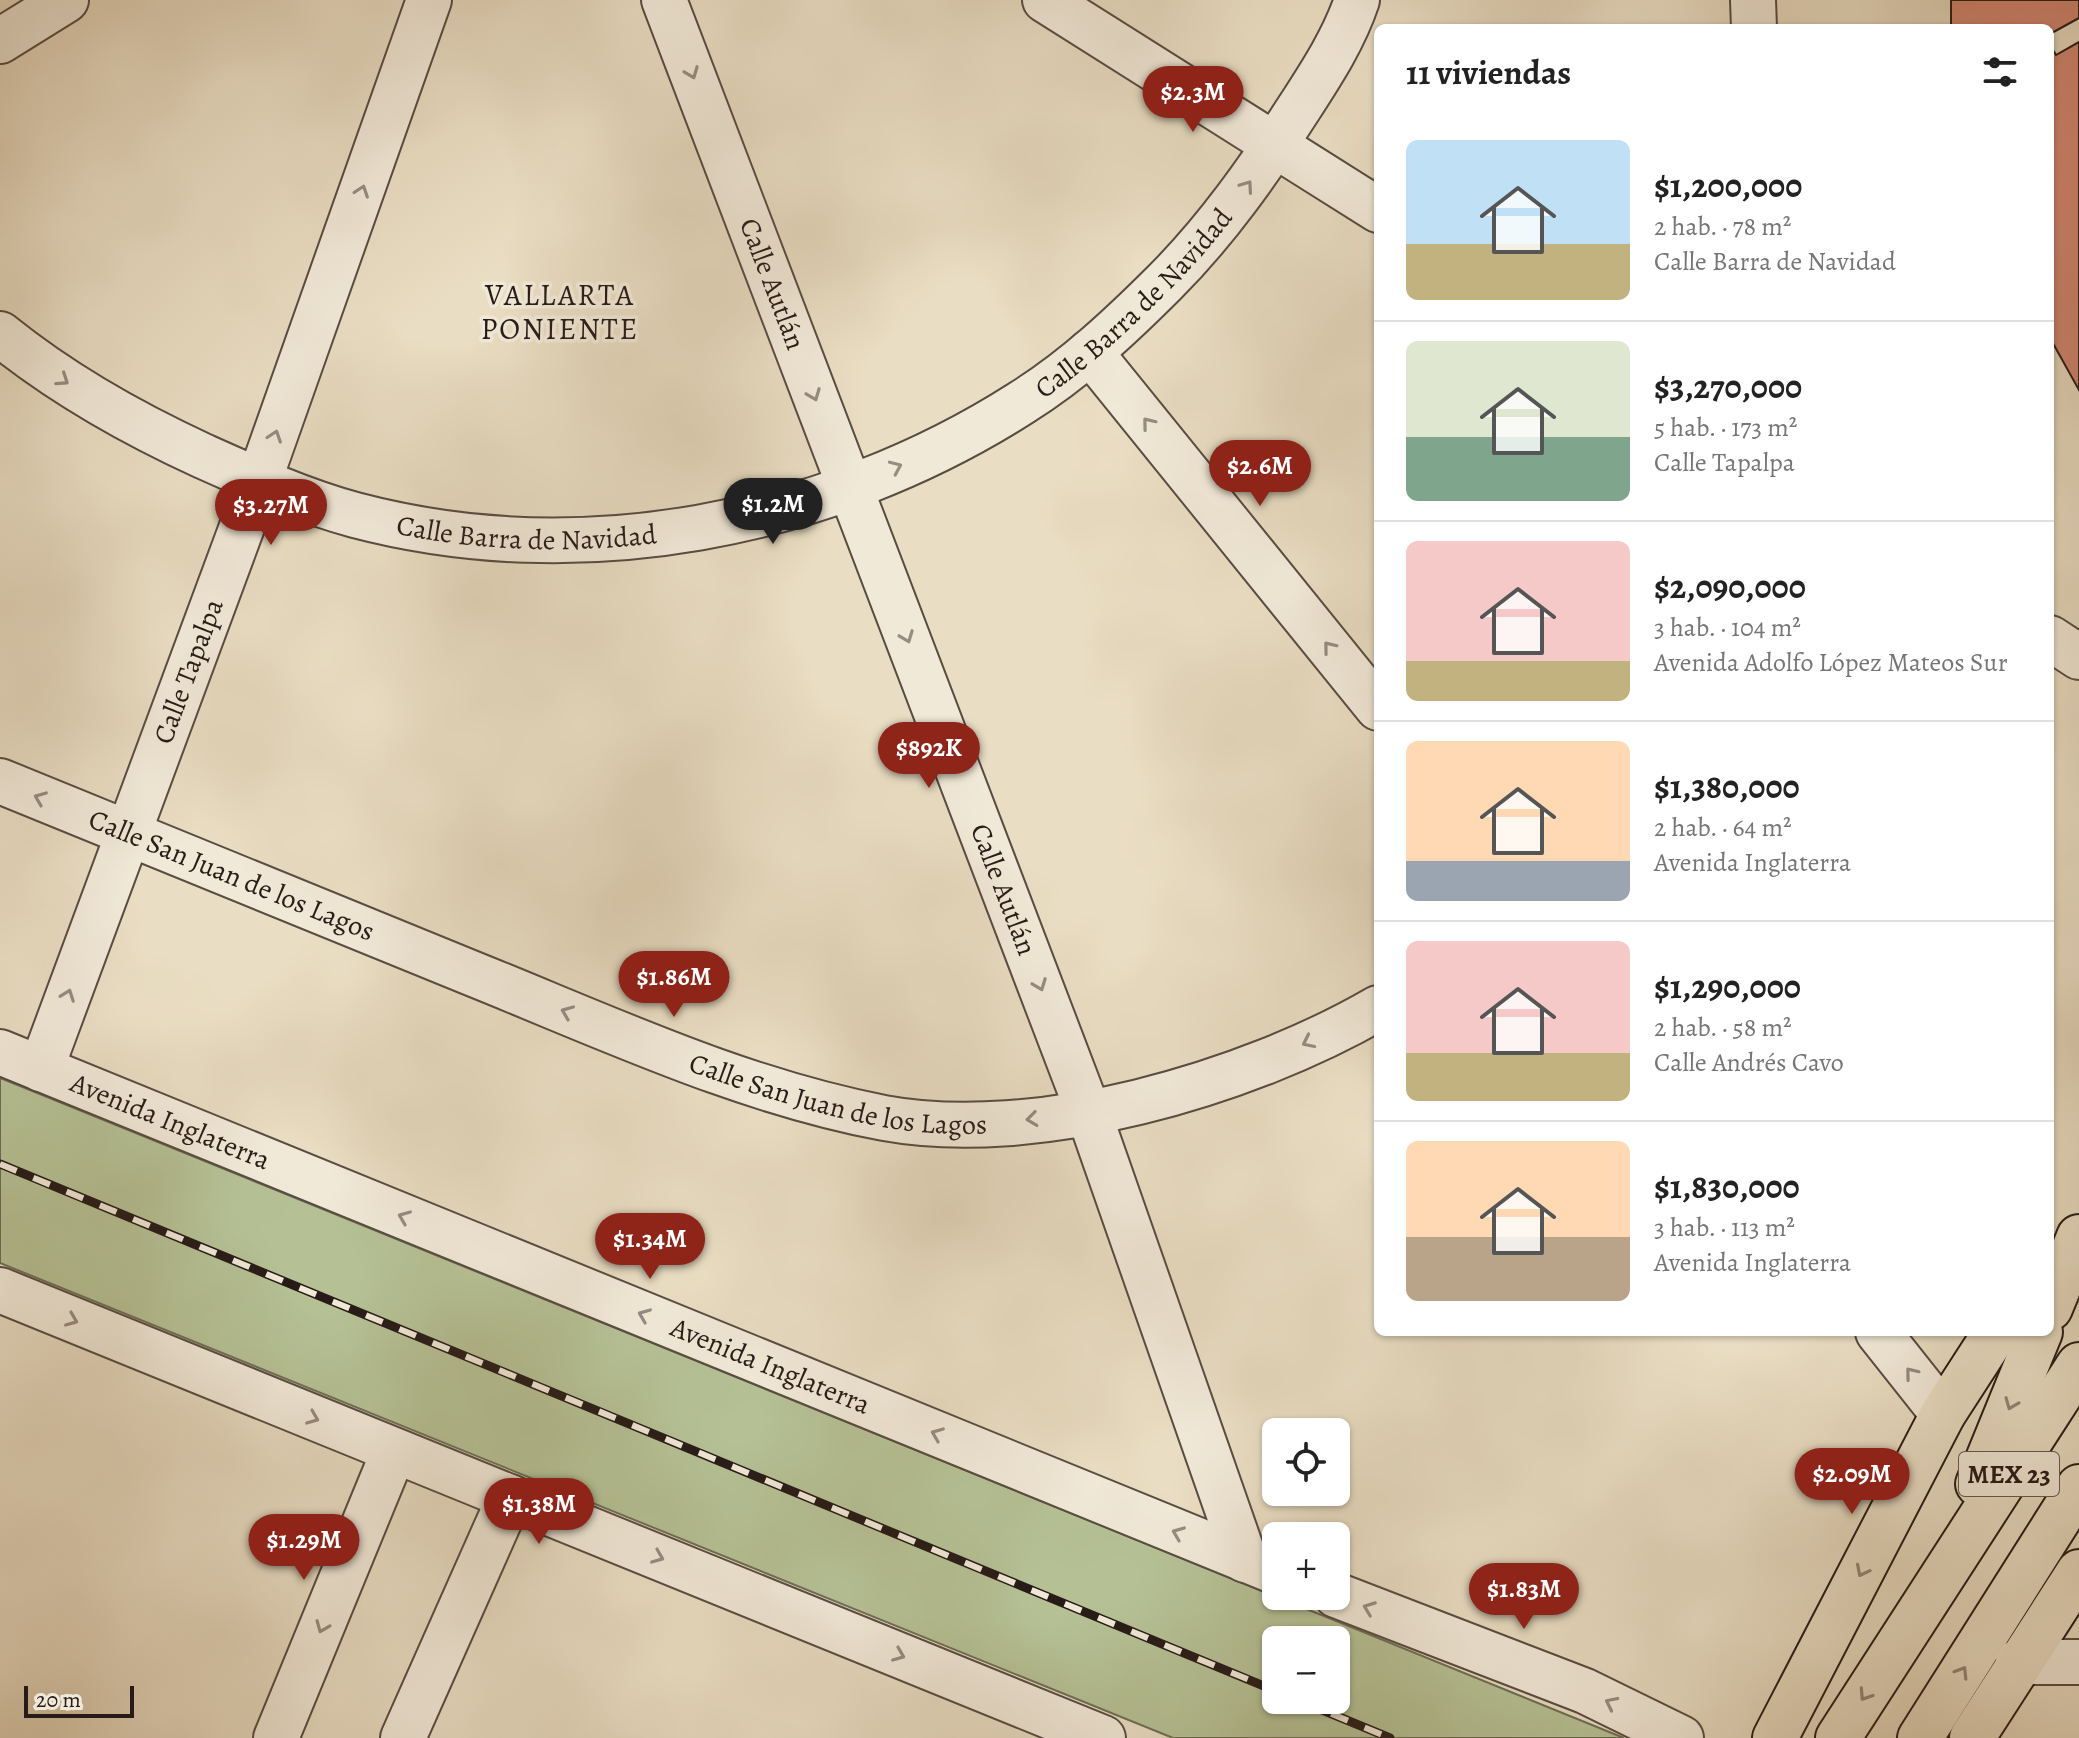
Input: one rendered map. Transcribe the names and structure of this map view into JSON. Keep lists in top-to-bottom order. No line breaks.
{"streets":{"main road":["MEX 23"],"street":["Calle Autlán","Calle Barra de Navidad","Calle Tapalpa","Calle San Juan de los Lagos","Avenida Inglaterra"]},"crossings":[["Calle Autlán","Calle Barra de Navidad"],["Calle Autlán","Calle San Juan de los Lagos"],["Calle Autlán","Avenida Inglaterra"],["Calle Barra de Navidad","Calle Tapalpa"],["Calle Tapalpa","Calle San Juan de los Lagos"],["Calle Tapalpa","Avenida Inglaterra"]],"one_way":["Calle Barra de Navidad","Calle Tapalpa","Calle San Juan de los Lagos"],"districts":["VALLARTA PONIENTE"],"scale_bar":"20 m","page":{"heading":"11 viviendas","price":["$2.3M","$2.6M","$1.2M","$3.27M","$892K","$1.86M","$1.34M","$2.09M","$1.38M","$1.29M","$1.83M"],"list":[{"name":"$1,200,000","note":"2 hab. · 78 m² · Calle Barra de Navidad"},{"name":"$3,270,000","note":"5 hab. · 173 m² · Calle Tapalpa"},{"name":"$2,090,000","note":"3 hab. · 104 m² · Avenida Adolfo López Mateos Sur"},{"name":"$1,380,000","note":"2 hab. · 64 m² · Avenida Inglaterra"},{"name":"$1,290,000","note":"2 hab. · 58 m² · Calle Andrés Cavo"},{"name":"$1,830,000","note":"3 hab. · 113 m² · Avenida Inglaterra"}],"map_buttons":["+","−"],"scale":"20 m"}}
